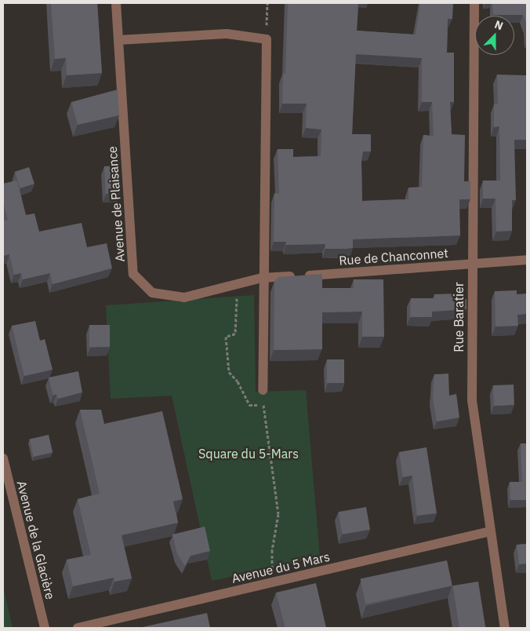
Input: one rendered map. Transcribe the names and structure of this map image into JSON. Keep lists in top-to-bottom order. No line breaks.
{"streets":{"street":["Avenue de Plaisance","Rue de Chanconnet","Rue Baratier","Avenue de la Glacière","Avenue du 5 Mars"]},"crossings":[["Avenue de Plaisance","Rue de Chanconnet"],["Rue de Chanconnet","Rue Baratier"],["Rue Baratier","Avenue du 5 Mars"]],"parks":["Square du 5-Mars"],"north":"top"}
